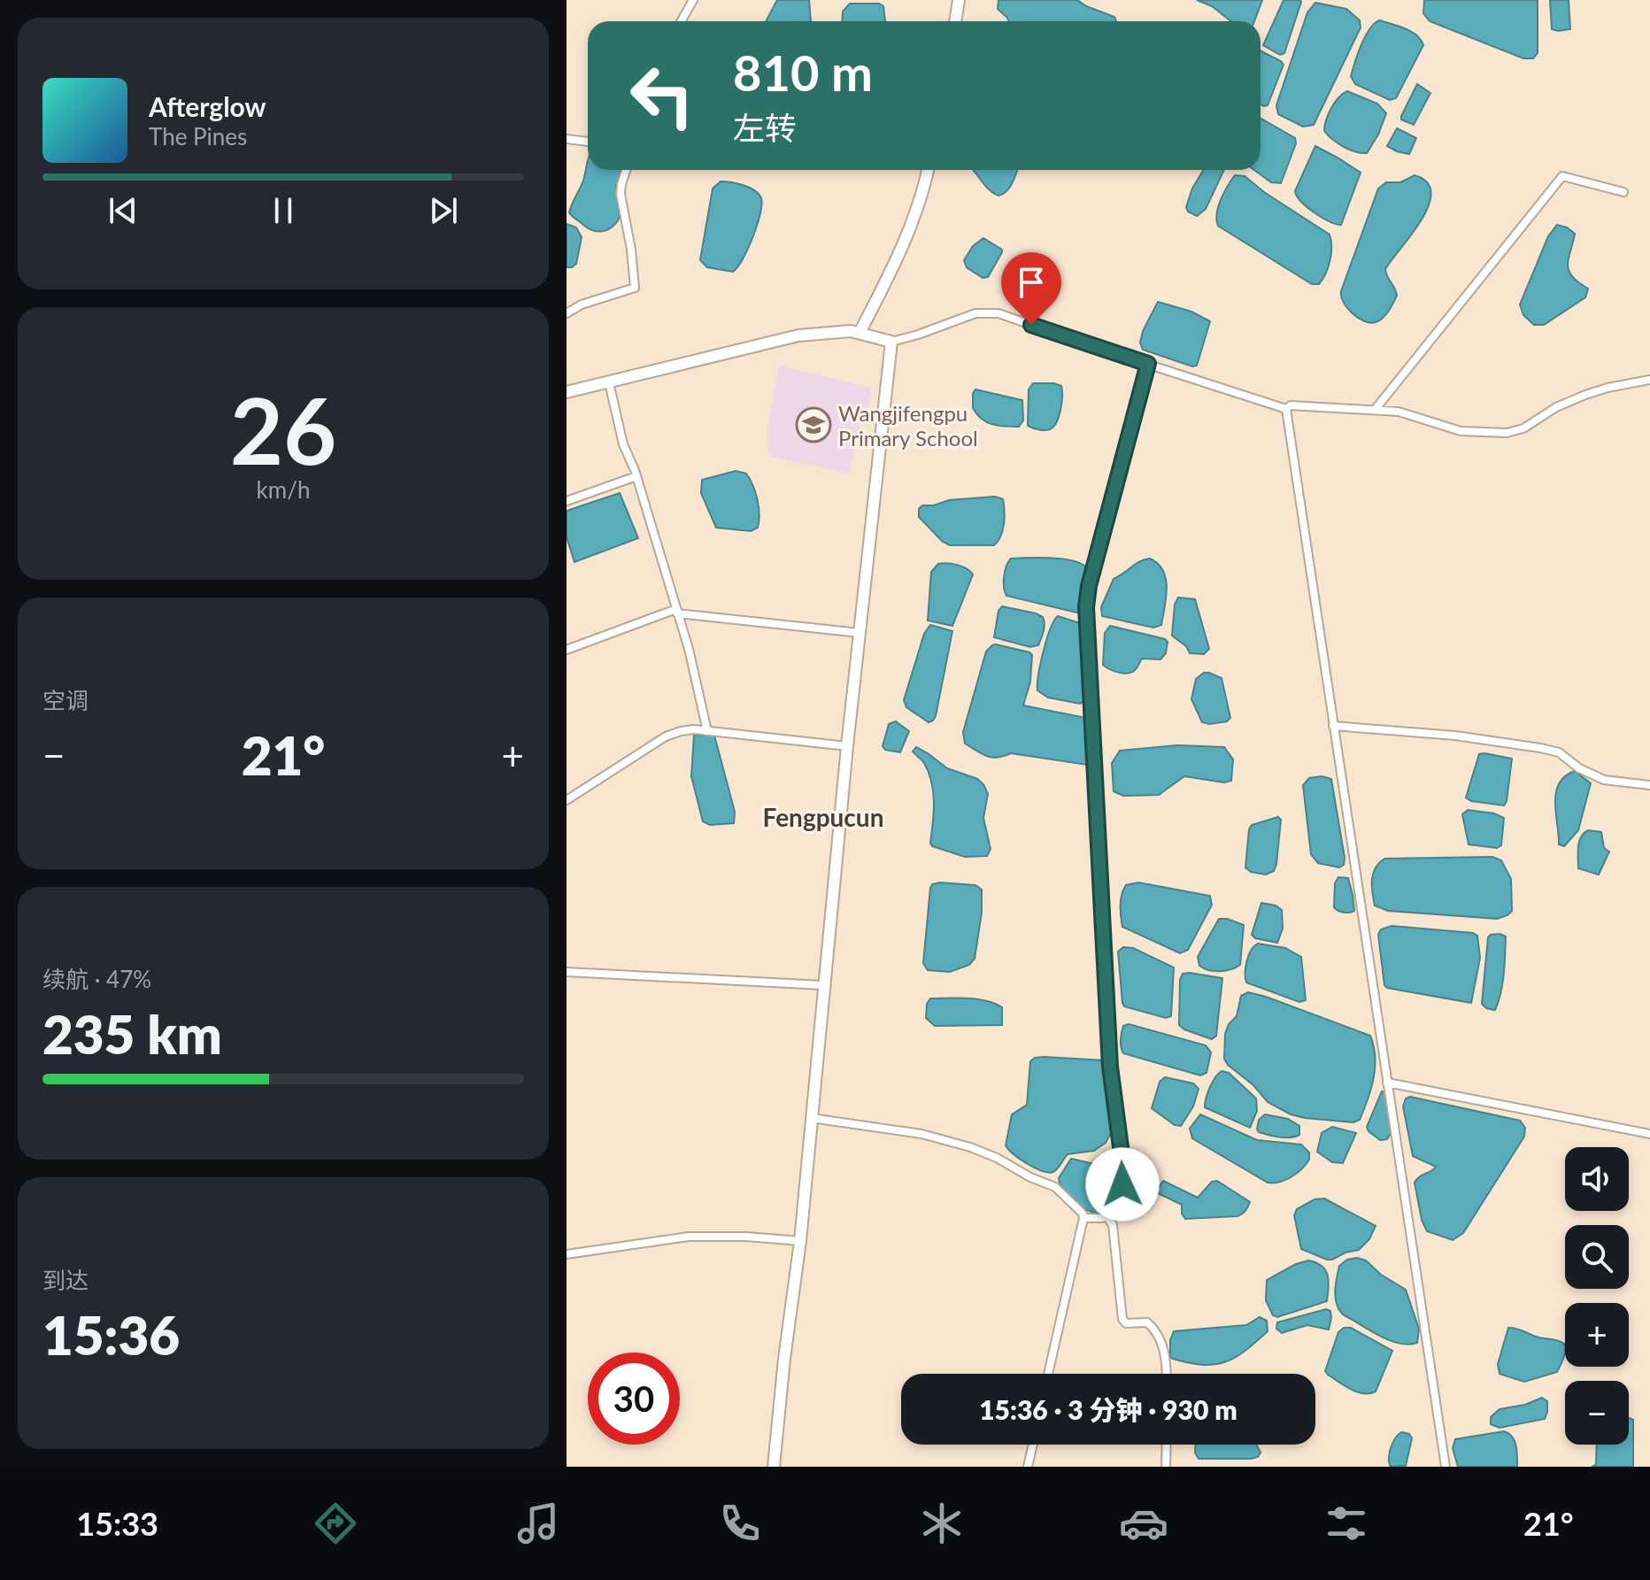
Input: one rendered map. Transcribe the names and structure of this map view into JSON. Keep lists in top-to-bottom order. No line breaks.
{"districts":["Fengpucun"],"places":{"school or university":["Wangjifengpu Primary School"]},"page":{"turn":["810 m","左转"],"song":["Afterglow","The Pines"],"tile":[["26","km/h"],"空调",["续航 · 47%","235 km"],["到达","15:36"]],"heat":["−","21°","+"],"map_buttons":["+","−"],"limit":"30","trip":"15:36 · 3 分钟 · 930 m","tabs":["15:33","21°"]}}
